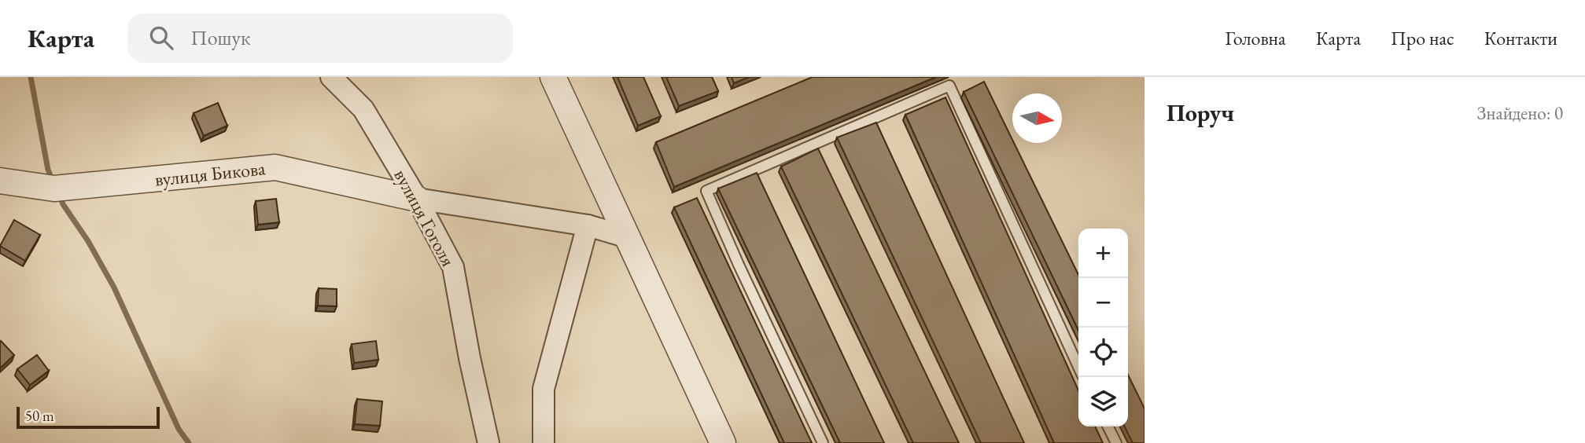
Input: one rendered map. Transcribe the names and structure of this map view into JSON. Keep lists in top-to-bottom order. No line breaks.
{"streets":{"street":["вулиця Бикова","вулиця Гоголя"]},"crossings":[["вулиця Бикова","вулиця Гоголя"]],"scale_bar":"50 m","north":"right","page":{"header":"Карта","search":"Пошук","nav":["Головна","Карта","Про нас","Контакти"],"heading":["Поруч","Знайдено: 0"],"map_buttons":["+","−"],"scale":"50 m"}}
